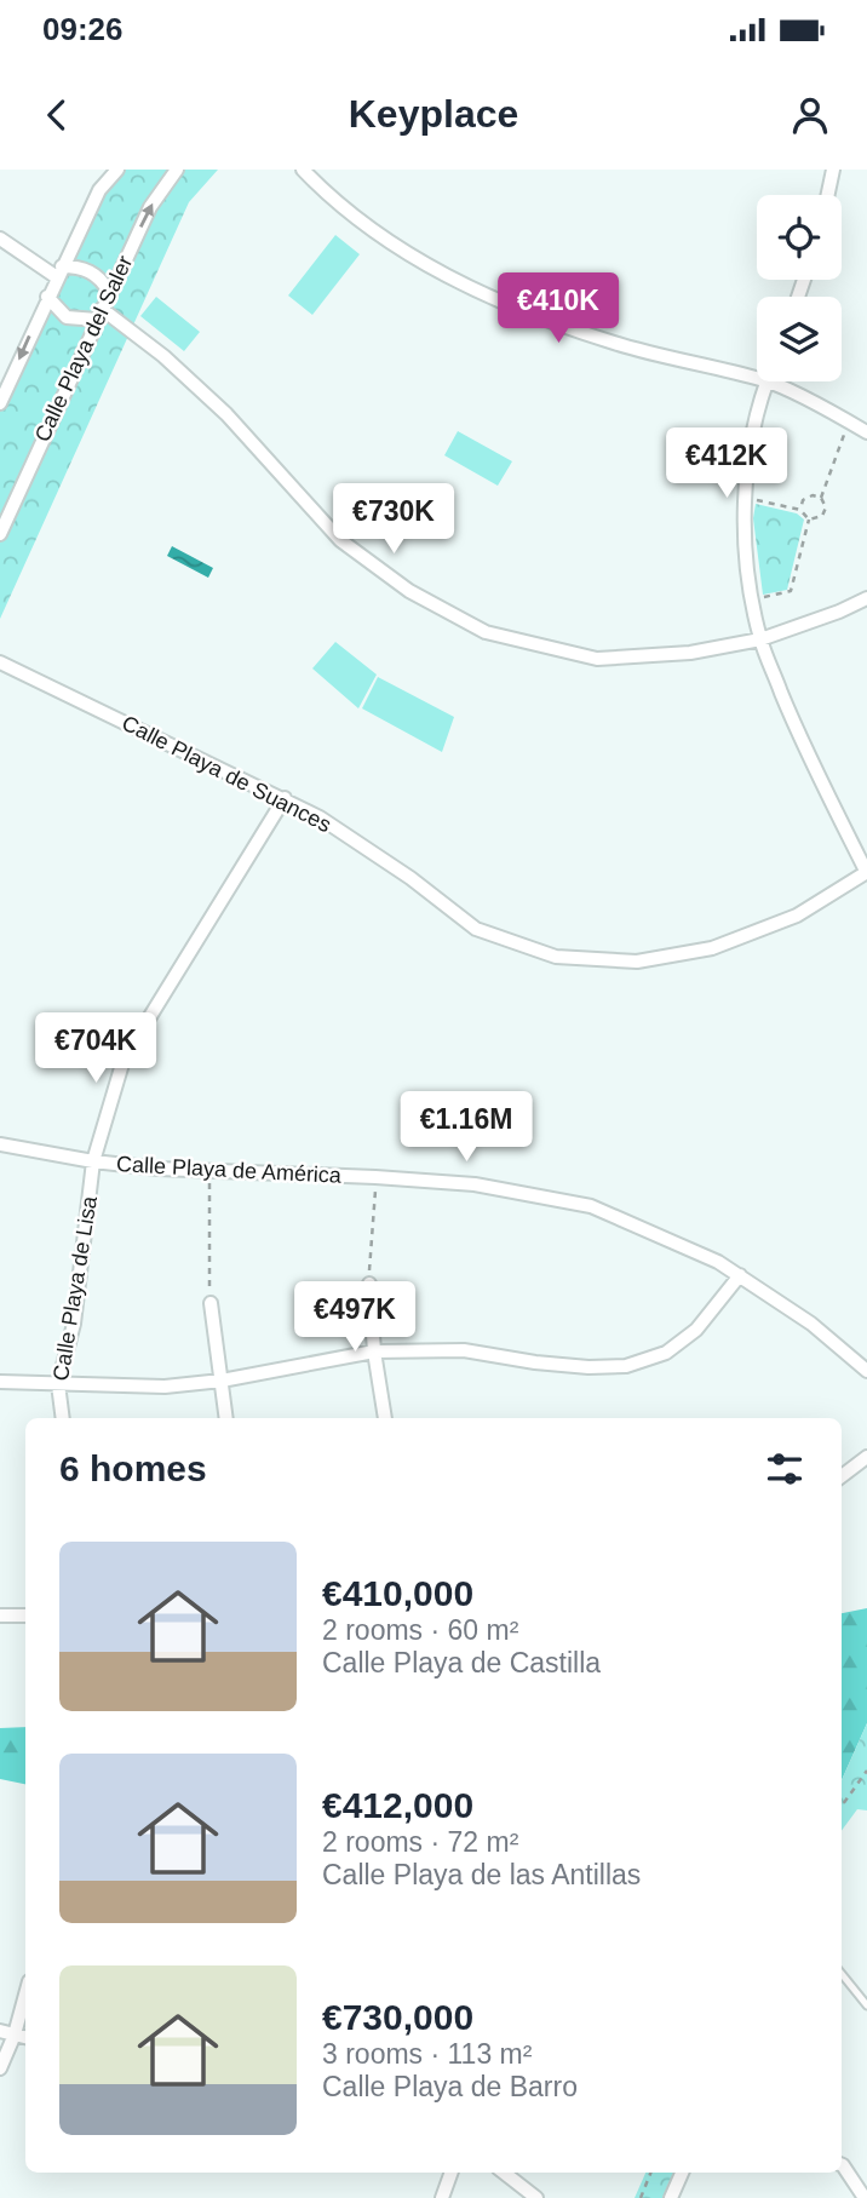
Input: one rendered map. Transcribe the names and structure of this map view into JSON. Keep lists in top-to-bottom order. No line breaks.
{"streets":{"street":["Calle Playa del Saler","Calle Playa de Suances","Calle Playa de América","Calle Playa de Lisa"]},"crossings":[["Calle Playa de Suances","Calle Playa de Lisa"],["Calle Playa de América","Calle Playa de Lisa"]],"page":{"status":"09:26","header":"Keyplace","price":["€410K","€412K","€730K","€704K","€1.16M","€497K"],"heading":"6 homes","list":[{"name":"€410,000","note":"2 rooms · 60 m² · Calle Playa de Castilla"},{"name":"€412,000","note":"2 rooms · 72 m² · Calle Playa de las Antillas"},{"name":"€730,000","note":"3 rooms · 113 m² · Calle Playa de Barro"}]}}
